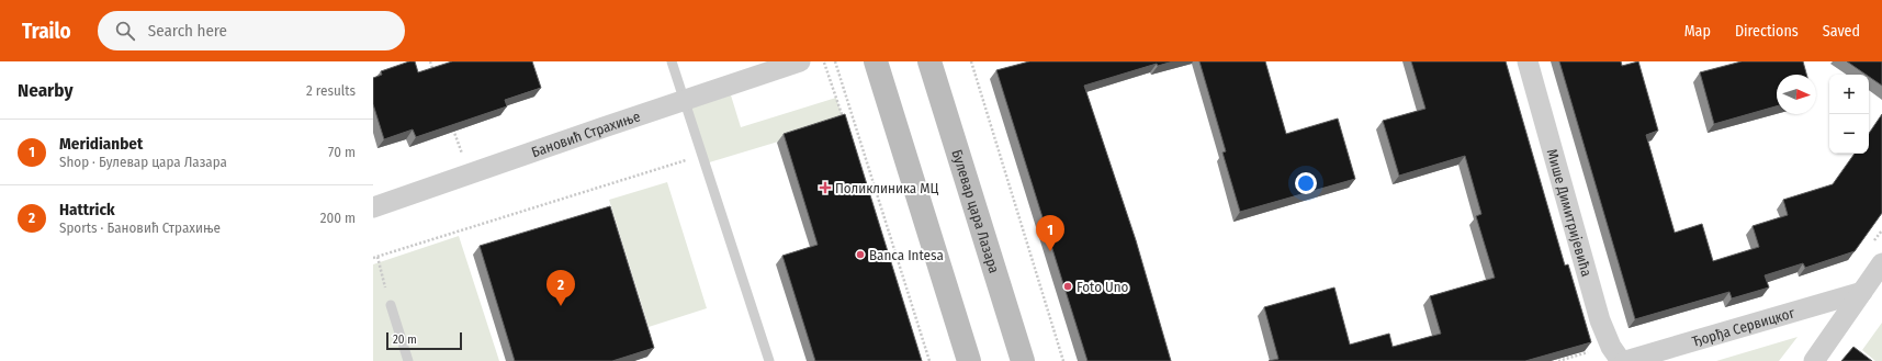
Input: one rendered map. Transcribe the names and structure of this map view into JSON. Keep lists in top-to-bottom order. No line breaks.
{"streets":{"main road":["Булевар цара Лазара"],"street":["Бановић Страхиње","Мише Димитријевића","Ђорђа Сервицког"]},"places":{"health":["Поликлиника МЦ"],"other":["Banca Intesa","Foto Uno"]},"scale_bar":"20 m","north":"right","page":{"header":"Trailo","search":"Search here","nav":["Map","Directions","Saved"],"heading":["Nearby","2 results"],"map_buttons":["+","−"],"list":[{"mark":"1","name":"Meridianbet","note":"Shop · Булевар цара Лазара","value":"70 m"},{"mark":"2","name":"Hattrick","note":"Sports · Бановић Страхиње","value":"200 m"}],"pins":["1","2"],"scale":"20 m"}}
